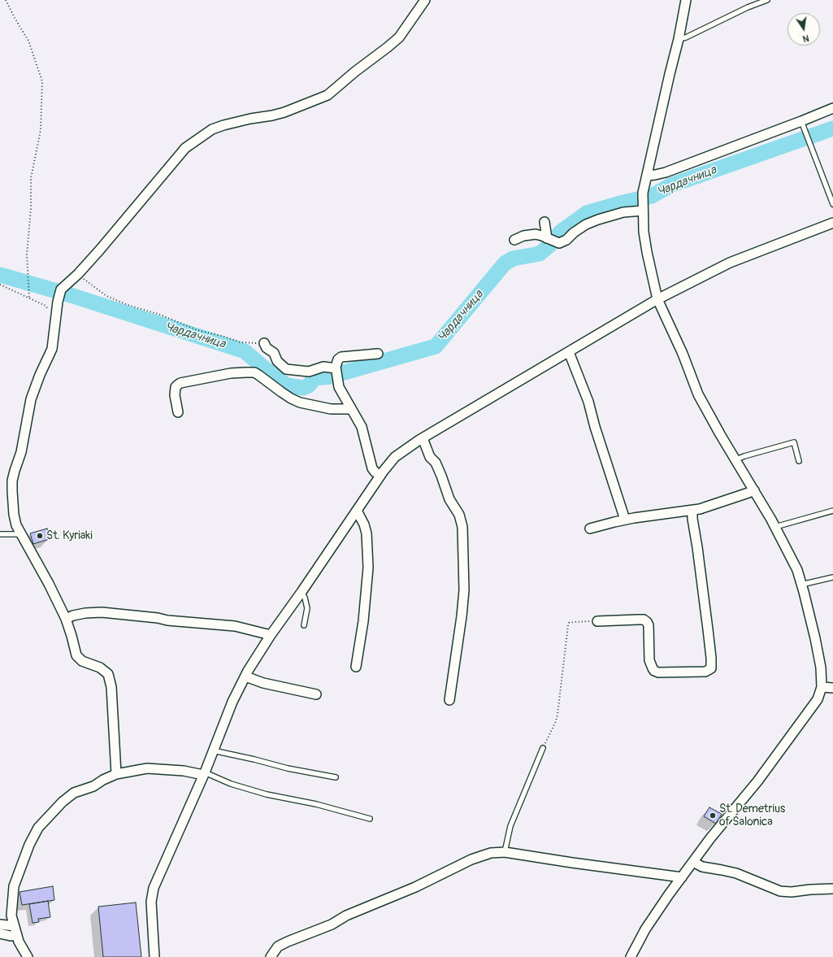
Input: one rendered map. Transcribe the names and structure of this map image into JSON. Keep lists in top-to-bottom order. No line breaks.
{"water":["Чардачница"],"places":["St. Kyriaki","St. Demetrius of Salonica"],"north":"bottom"}
